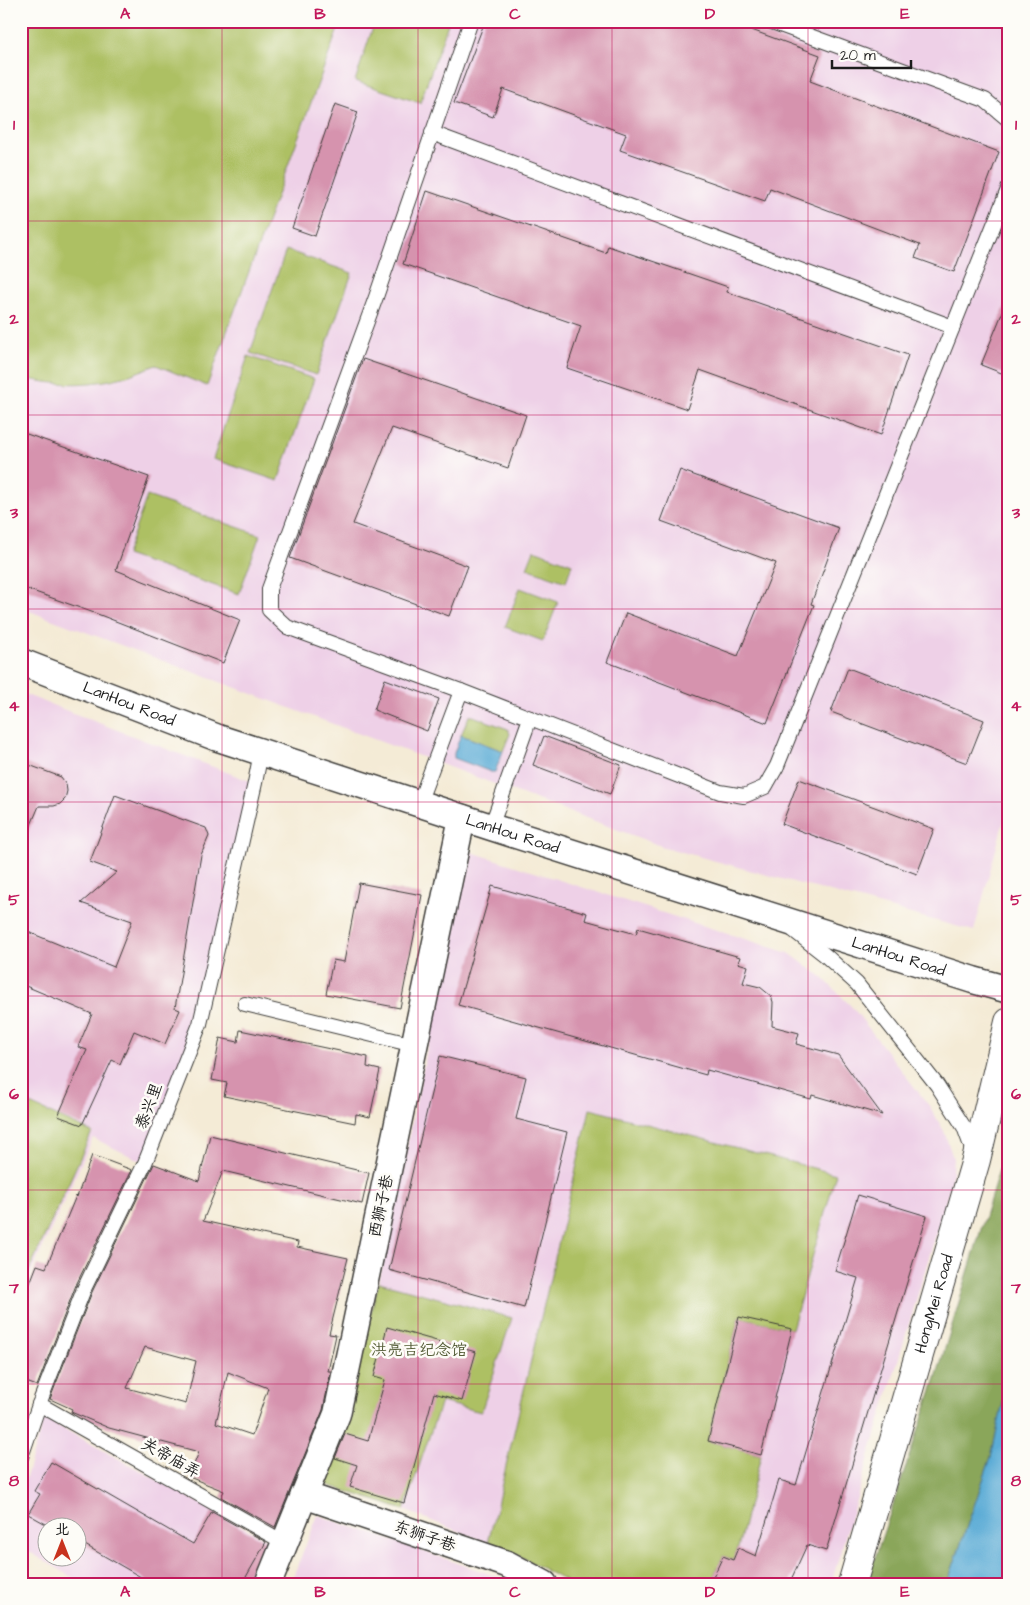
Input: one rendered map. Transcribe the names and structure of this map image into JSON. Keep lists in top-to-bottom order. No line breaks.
{"streets":{"street":["LanHou Road","西狮子巷","HongMei Road","东狮子巷"],"lane":["泰兴里","关帝庙弄"]},"crossings":[["LanHou Road","泰兴里"],["LanHou Road","西狮子巷"],["泰兴里","关帝庙弄"],["西狮子巷","关帝庙弄"],["西狮子巷","东狮子巷"]],"parks":["洪亮吉纪念馆"],"scale_bar":"20 m","north":"top","grid":{"columns":["A","B","C","D","E"],"rows":["1","2","3","4","5","6","7","8"]}}
